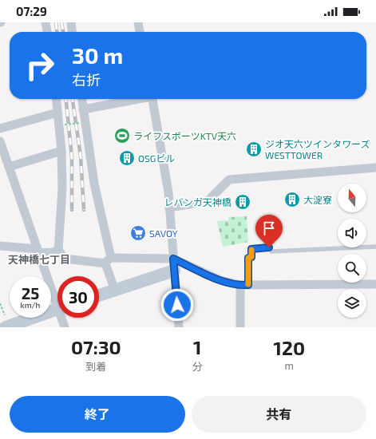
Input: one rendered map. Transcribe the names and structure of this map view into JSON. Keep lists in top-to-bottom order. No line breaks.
{"districts":["天神橋七丁目"],"places":{"sports":["ライフスポーツKTV天六"],"building":["ジオ天六ツインタワーズ WESTTOWER","OSGビル","大淀寮","レバンガ天神橋"],"supermarket":["SAVOY"]},"north":"top","page":{"status":"07:29","turn":["30 m","右折"],"speed":"25 km/h","limit":"30","eta":["07:30","到着","1","分","120","m"],"buttons":["終了","共有"]}}
